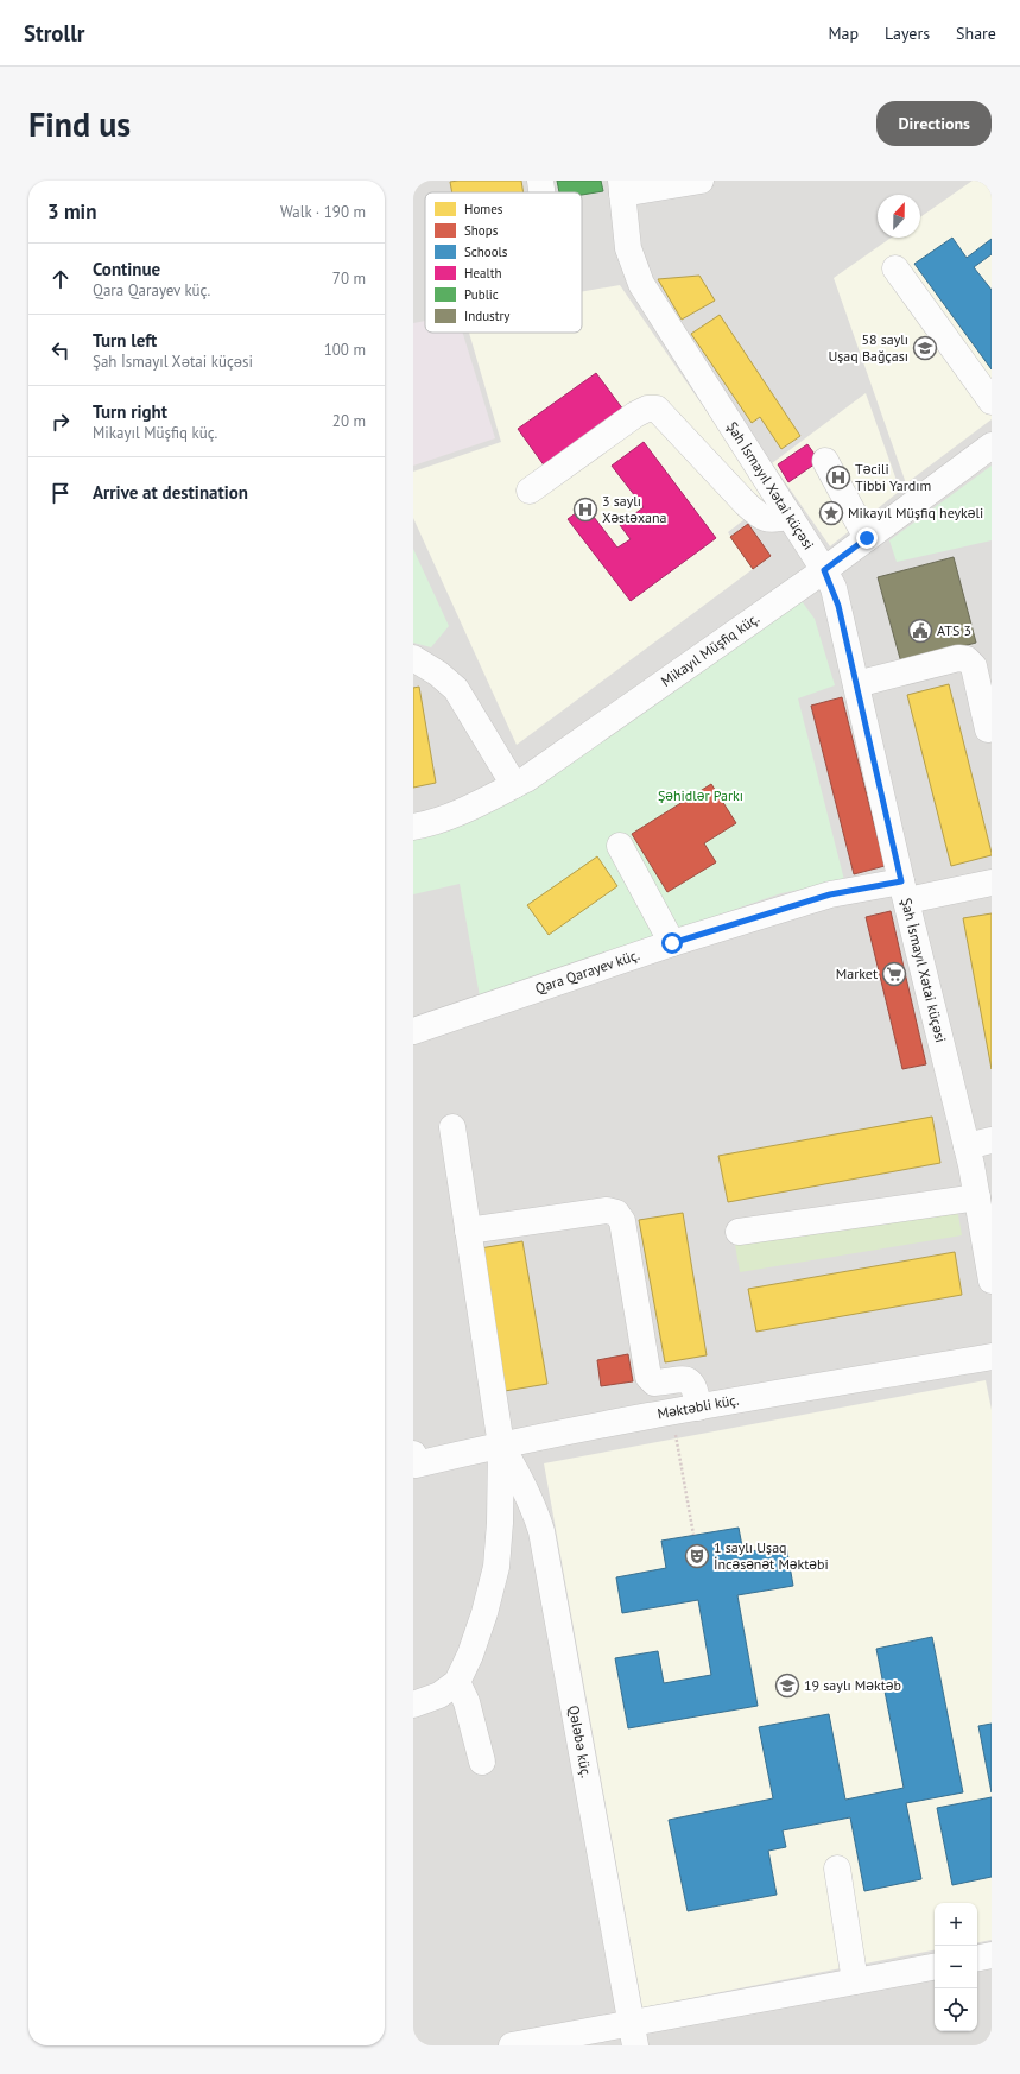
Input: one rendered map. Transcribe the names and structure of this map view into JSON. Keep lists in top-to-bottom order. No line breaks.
{"streets":{"street":["Şah İsmayıl Xətai küçəsi","Mikayıl Müşfiq küç.","Qara Qarayev küç.","Məktəbli küç.","Qələbə küç."]},"crossings":[["Şah İsmayıl Xətai küçəsi","Mikayıl Müşfiq küç."],["Şah İsmayıl Xətai küçəsi","Qara Qarayev küç."],["Məktəbli küç.","Qələbə küç."]],"parks":["Şəhidlər Parkı"],"places":{"school or university":["58 saylı Uşaq Bağçası","19 saylı Məktəb"],"hospital":["Təcili Tibbi Yardım","3 saylı Xəstəxana"],"place":["Mikayıl Müşfiq heykəli"],"public building":["ATS 3"],"supermarket":["Market"],"theatre":["1 saylı Uşaq İncəsənət Məktəbi"]},"legend":["Homes","Shops","Schools","Health","Public","Industry"],"north":"top","page":{"header":"Strollr","nav":["Map","Layers","Share"],"buttons":"Directions","title":"Find us","heading":["3 min","Walk · 190 m"],"list":[["Continue","Qara Qarayev küç.","70 m"],["Turn left","Şah İsmayıl Xətai küçəsi","100 m"],["Turn right","Mikayıl Müşfiq küç.","20 m"],"Arrive at destination"],"map_buttons":["+","−"]}}
